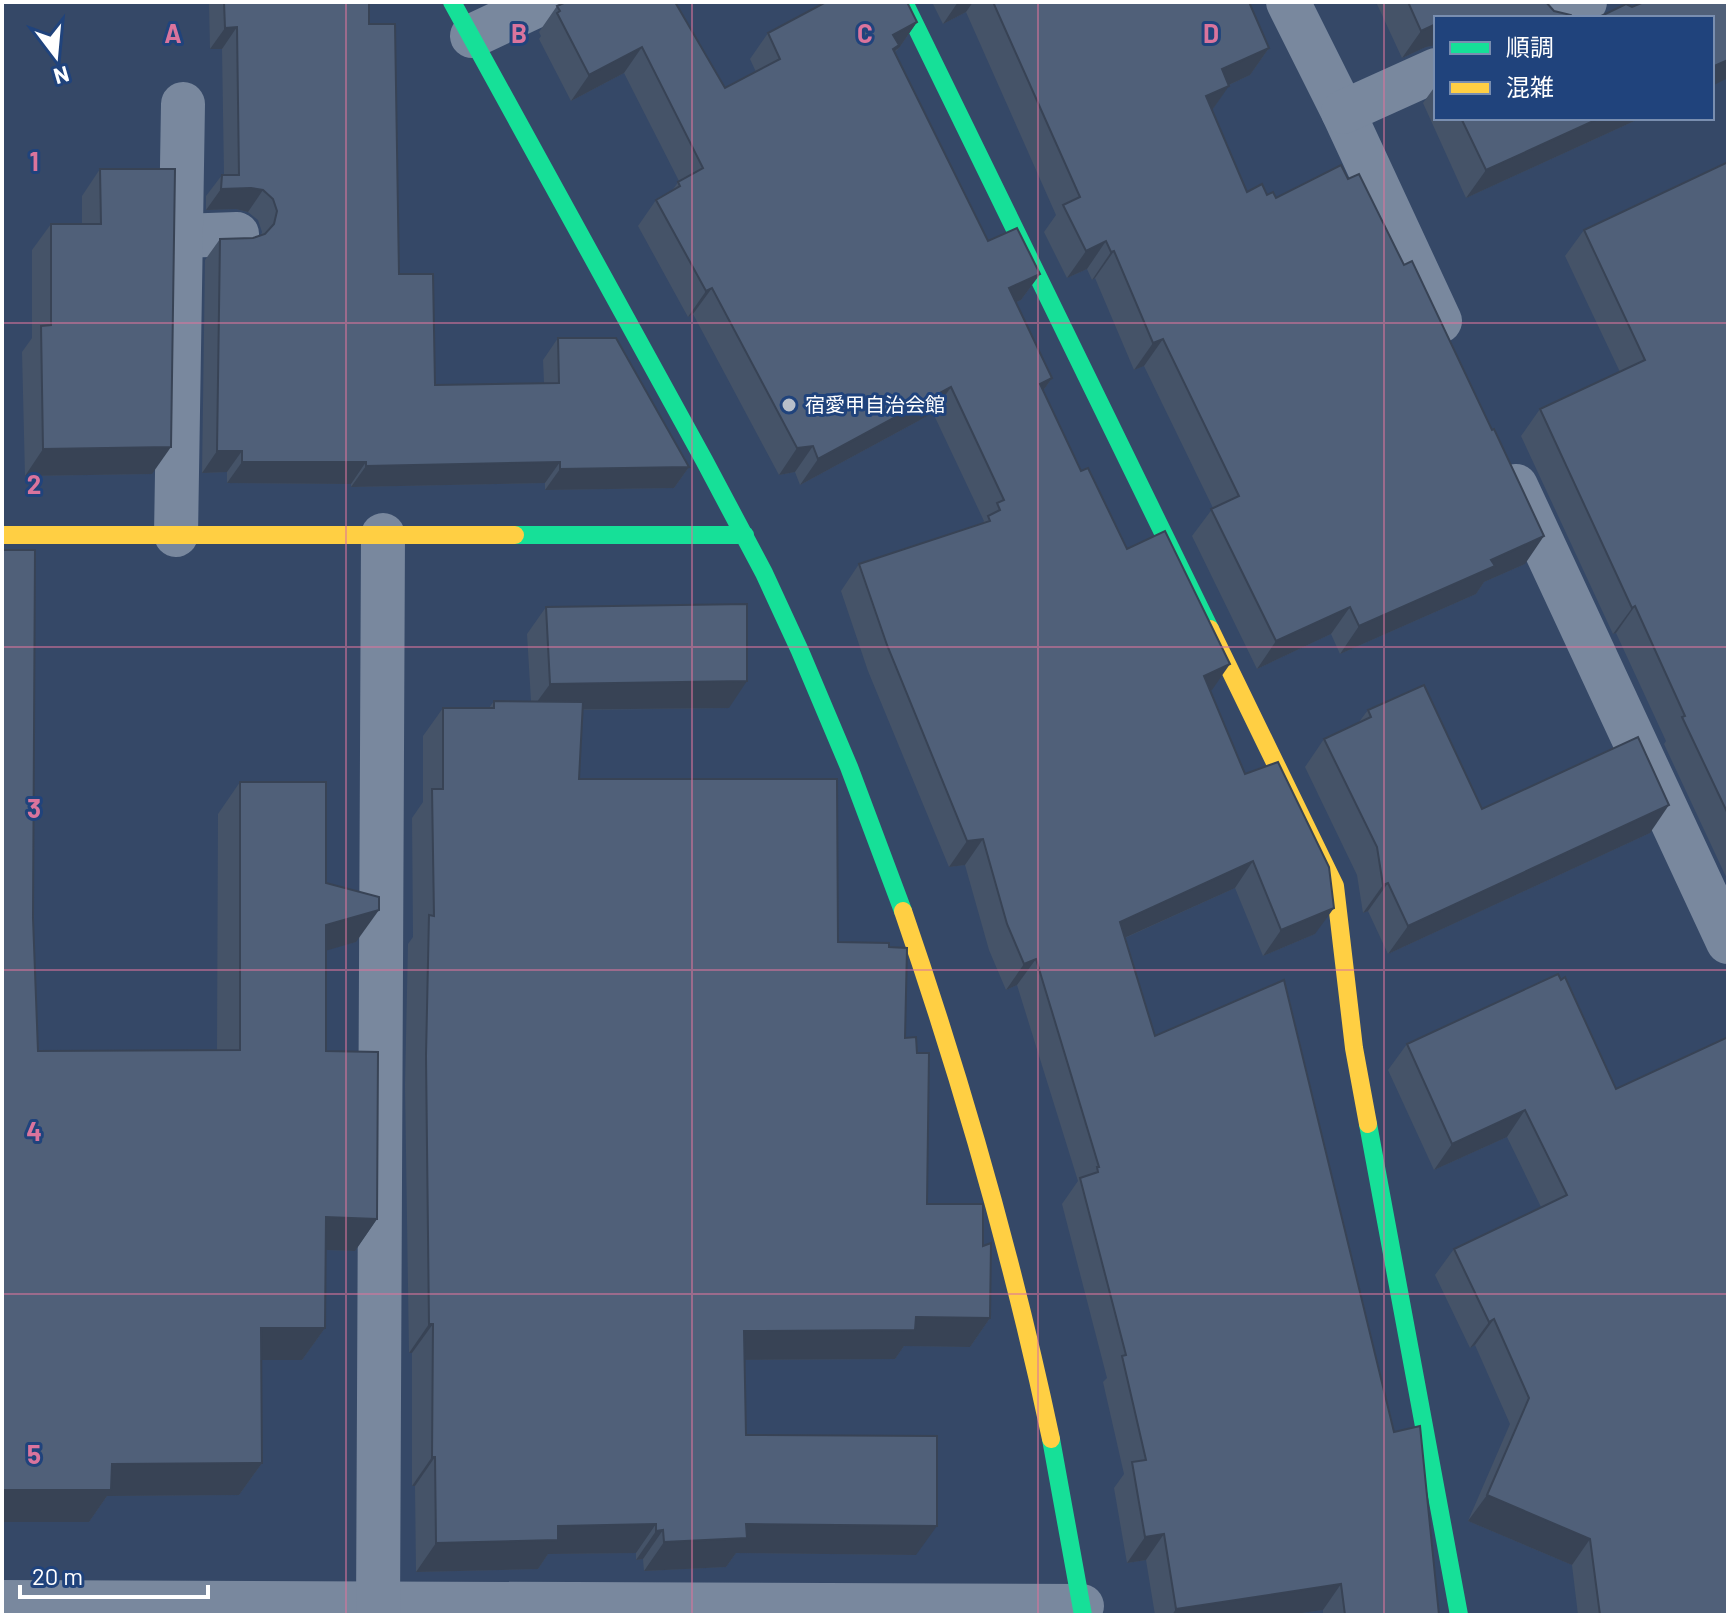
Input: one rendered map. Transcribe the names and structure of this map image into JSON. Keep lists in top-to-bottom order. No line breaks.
{"places":["宿愛甲自治会館"],"legend":["順調","混雑"],"scale_bar":"20 m","north":"bottom","grid":{"columns":["A","B","C","D"],"rows":["1","2","3","4","5"]}}
